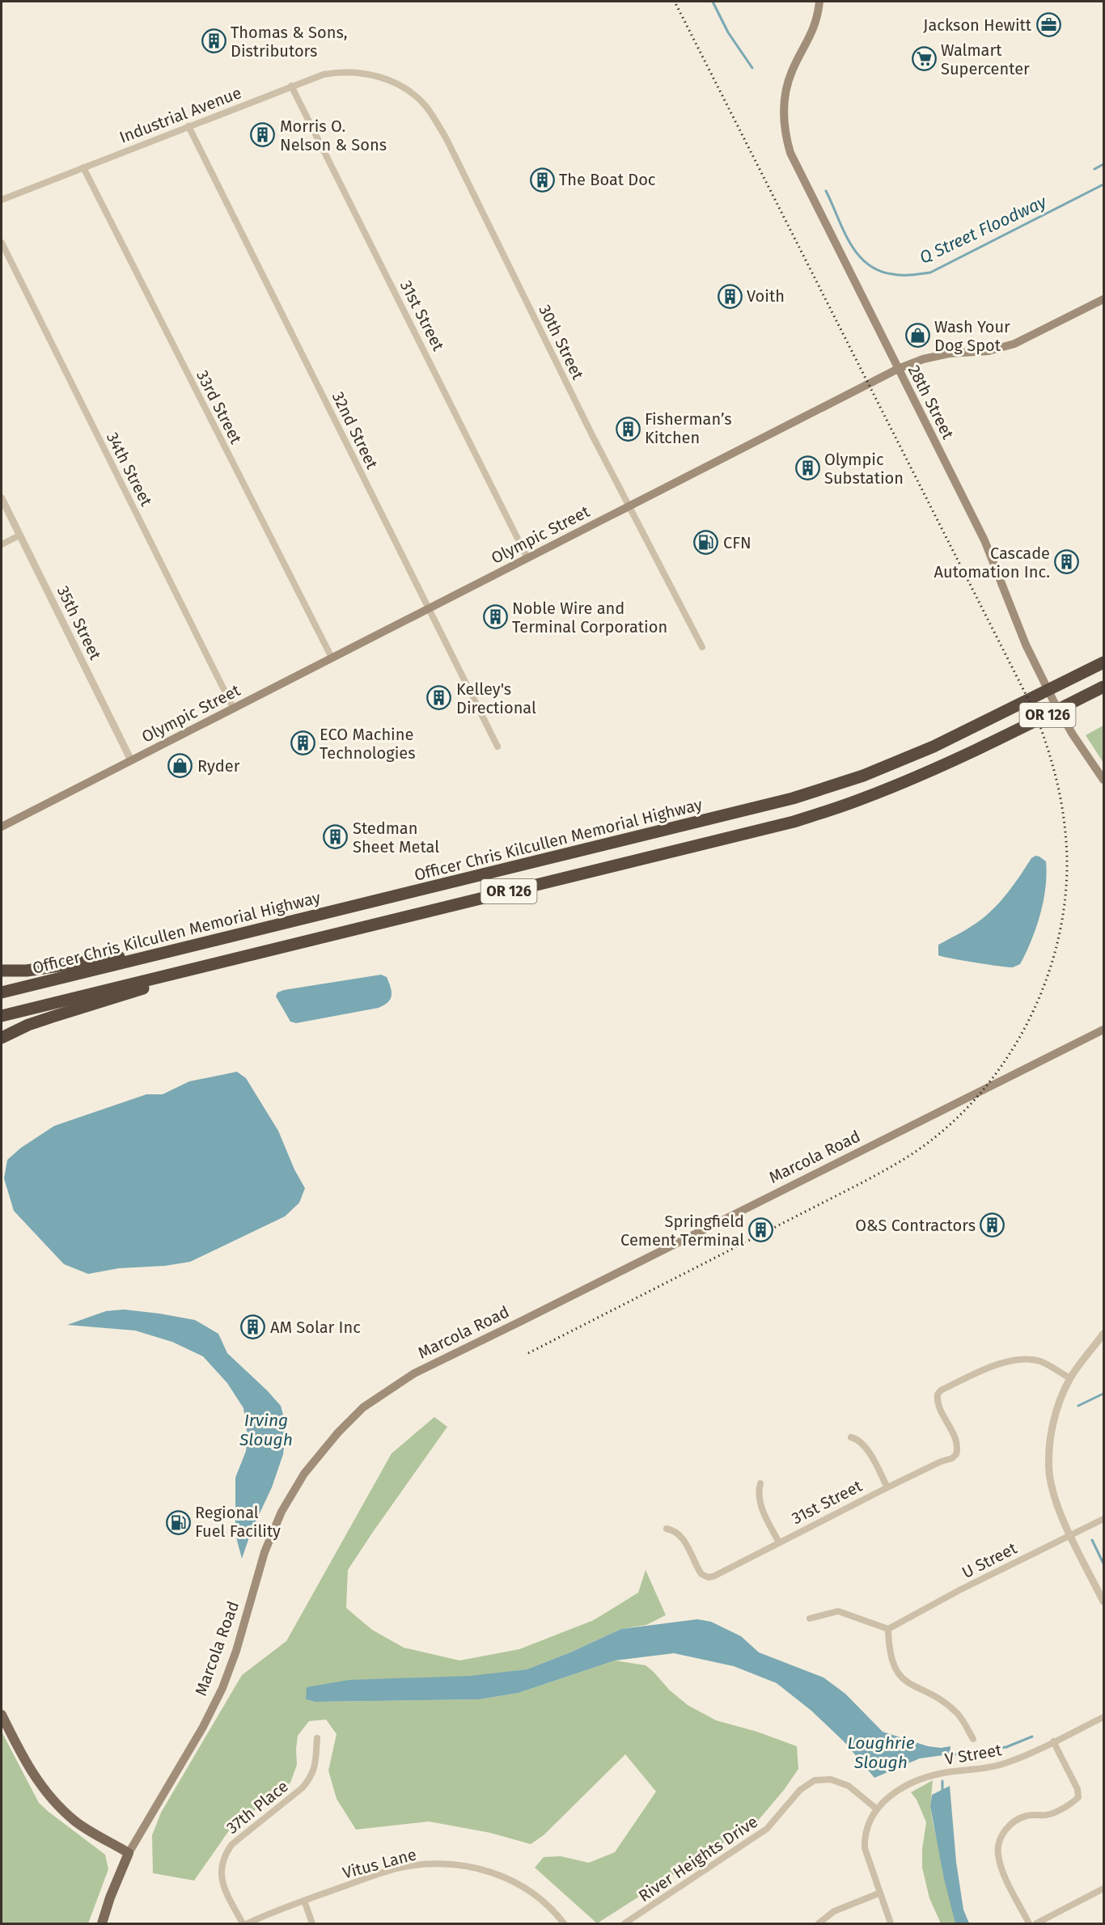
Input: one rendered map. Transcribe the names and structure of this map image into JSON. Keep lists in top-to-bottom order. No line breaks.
{"streets":{"highway":["OR 126","Officer Chris Kilcullen Memorial Highway"],"main road":["28th Street","Olympic Street","Marcola Road"],"street":["Industrial Avenue","31st Street","30th Street","33rd Street","32nd Street","34th Street","35th Street","U Street","V Street","37th Place","River Heights Drive","Vitus Lane"]},"crossings":[["Industrial Avenue","31st Street"],["Industrial Avenue","30th Street"],["Industrial Avenue","33rd Street"],["Industrial Avenue","32nd Street"],["31st Street","Olympic Street"],["30th Street","Olympic Street"],["28th Street","Olympic Street"],["33rd Street","Olympic Street"],["32nd Street","Olympic Street"],["34th Street","Olympic Street"],["Olympic Street","35th Street"],["V Street","River Heights Drive"]],"water":["Q Street Floodway","Irving Slough","Loughrie Slough"],"places":{"office":["Jackson Hewitt"],"building":["Thomas & Sons, Distributors","Morris O. Nelson & Sons","The Boat Doc","Voith","Fisherman’s Kitchen","Olympic Substation","Cascade Automation Inc.","Noble Wire and Terminal Corporation","Kelley's Directional","ECO Machine Technologies","Stedman Sheet Metal","O&S Contractors","Springfield Cement Terminal","AM Solar Inc"],"supermarket":["Walmart Supercenter"],"shop":["Wash Your Dog Spot","Ryder"],"fuel station":["CFN","Regional Fuel Facility"]}}
